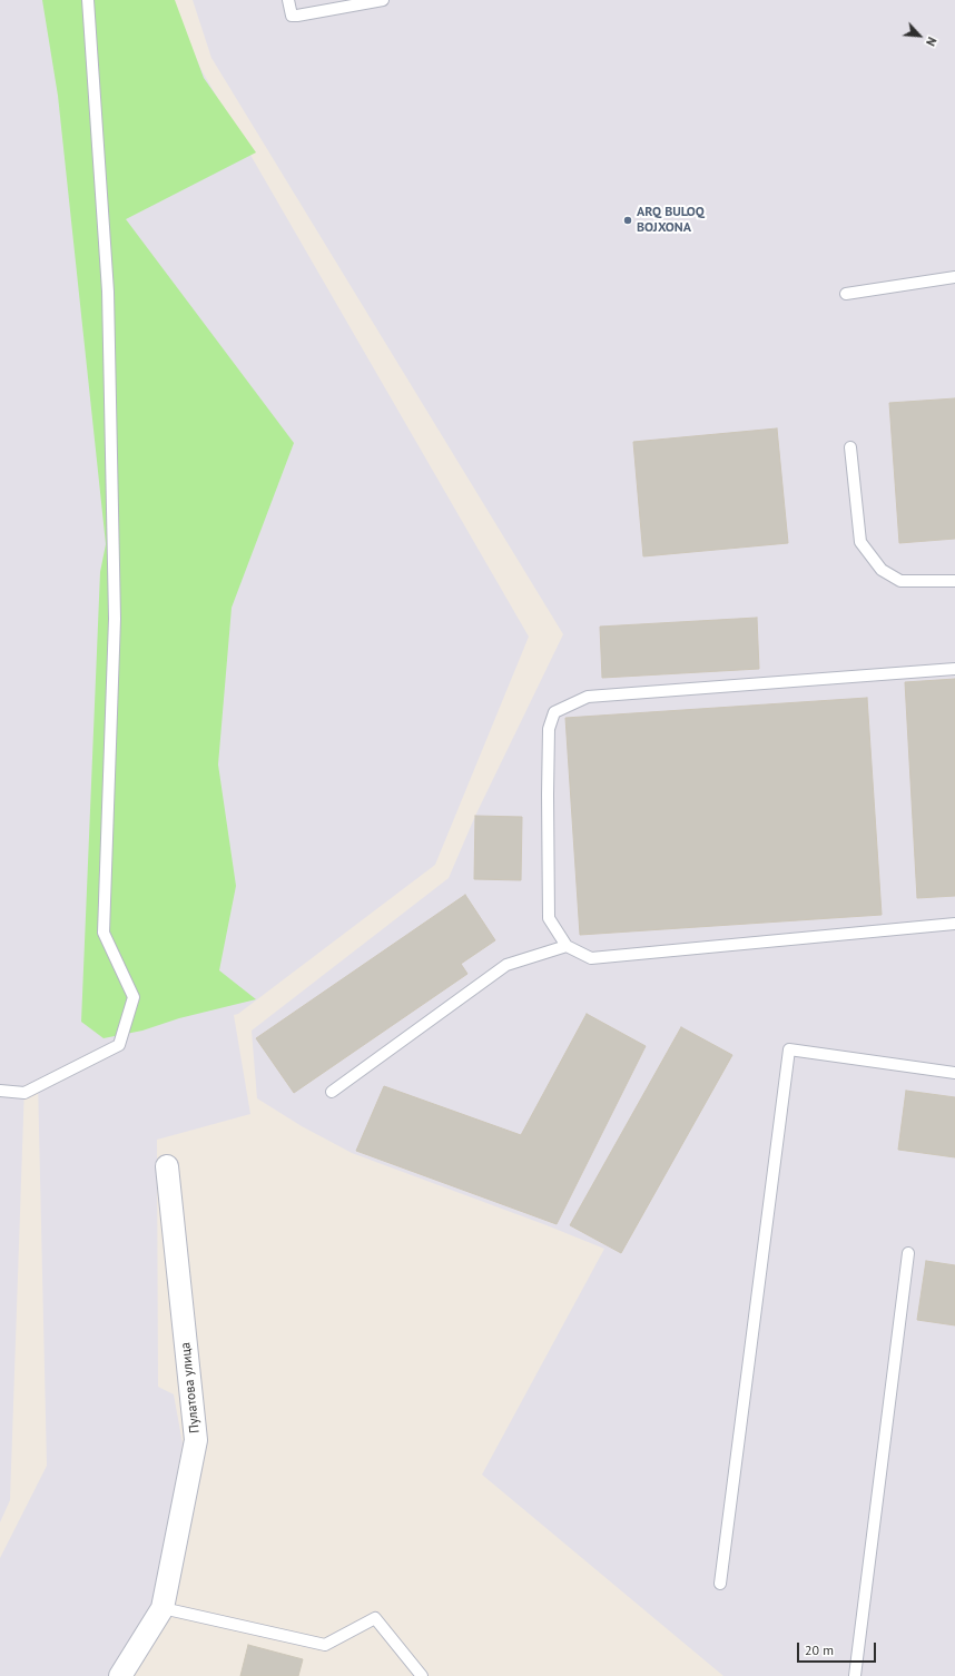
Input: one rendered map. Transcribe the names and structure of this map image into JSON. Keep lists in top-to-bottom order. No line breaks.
{"streets":{"street":["Пулатова улица"]},"places":["ARQ BULOQ BOJXONA"],"scale_bar":"20 m","north":"bottom right"}
